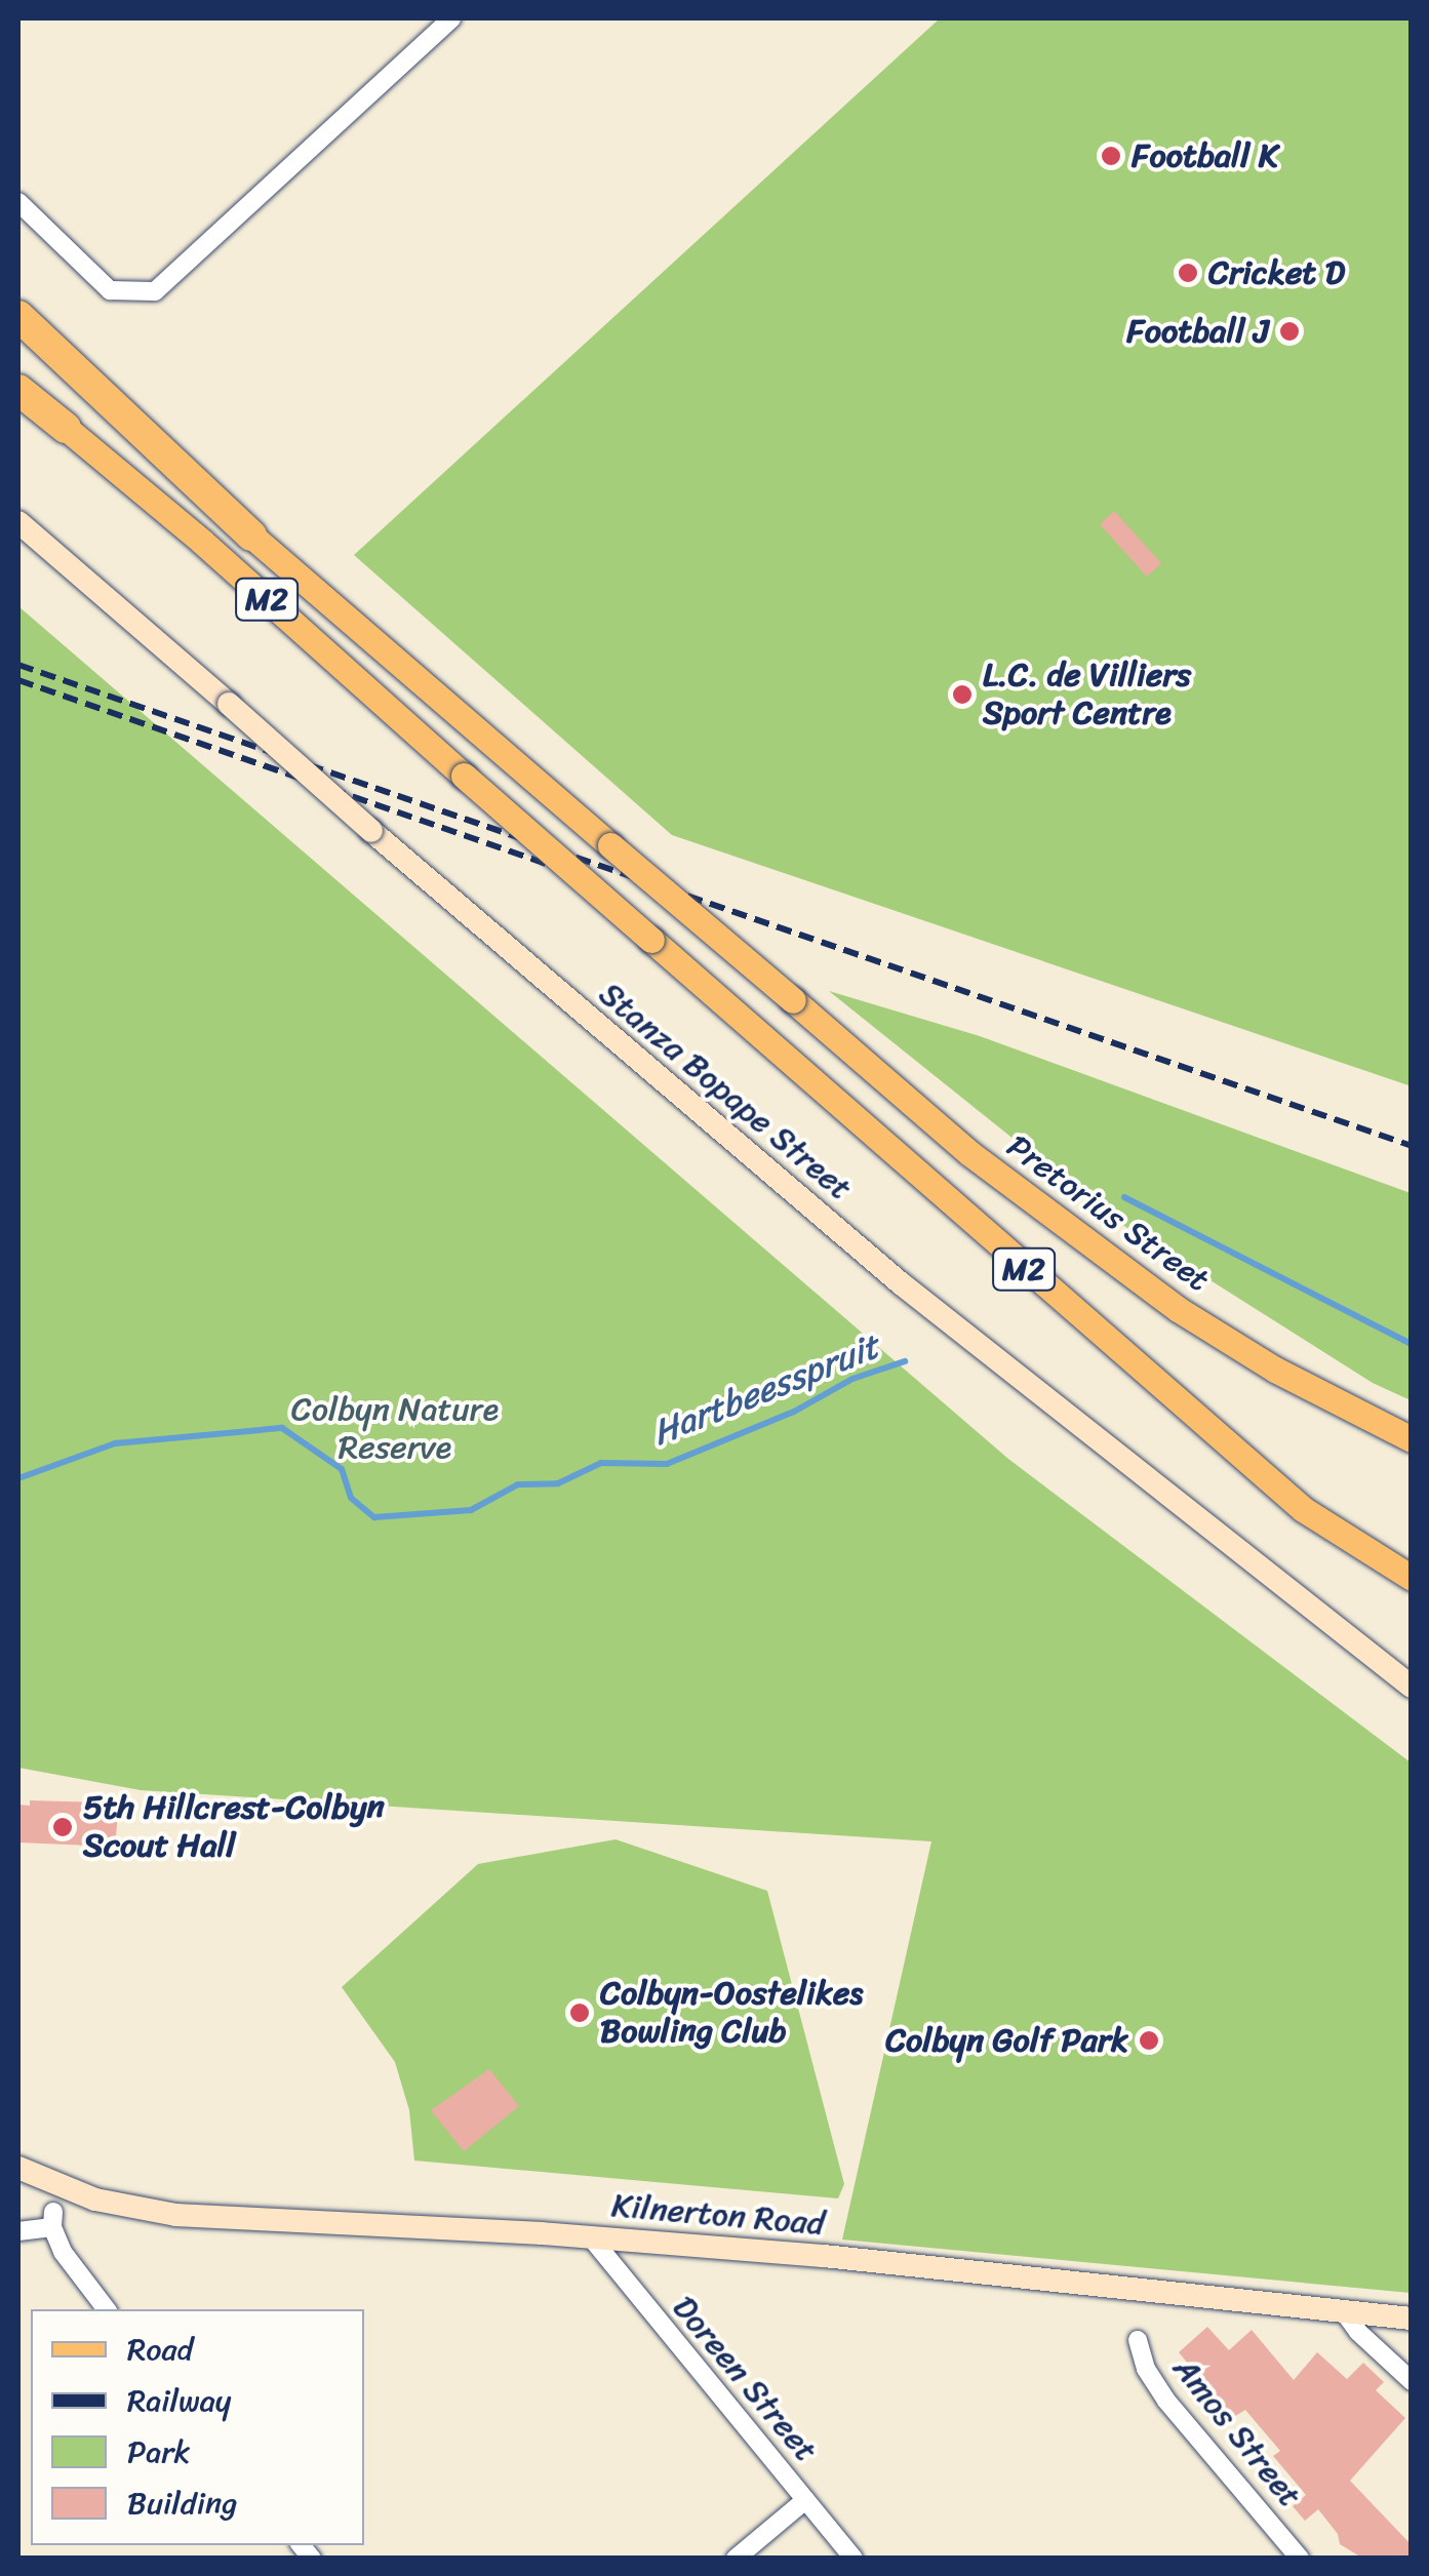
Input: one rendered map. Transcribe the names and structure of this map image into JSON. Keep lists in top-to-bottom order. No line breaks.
{"streets":{"highway":["M2"],"main road":["Stanza Bopape Street","Pretorius Street","Kilnerton Road"],"street":["Doreen Street","Amos Street"]},"crossings":[["M2","Pretorius Street"],["Kilnerton Road","Doreen Street"]],"water":["Hartbeesspruit"],"parks":["Colbyn Nature Reserve"],"places":["Football K","Cricket D","Football J","L.C. de Villiers Sport Centre","5th Hillcrest-Colbyn Scout Hall","Colbyn-Oostelikes Bowling Club","Colbyn Golf Park"],"legend":["Road","Railway","Park","Building"]}
